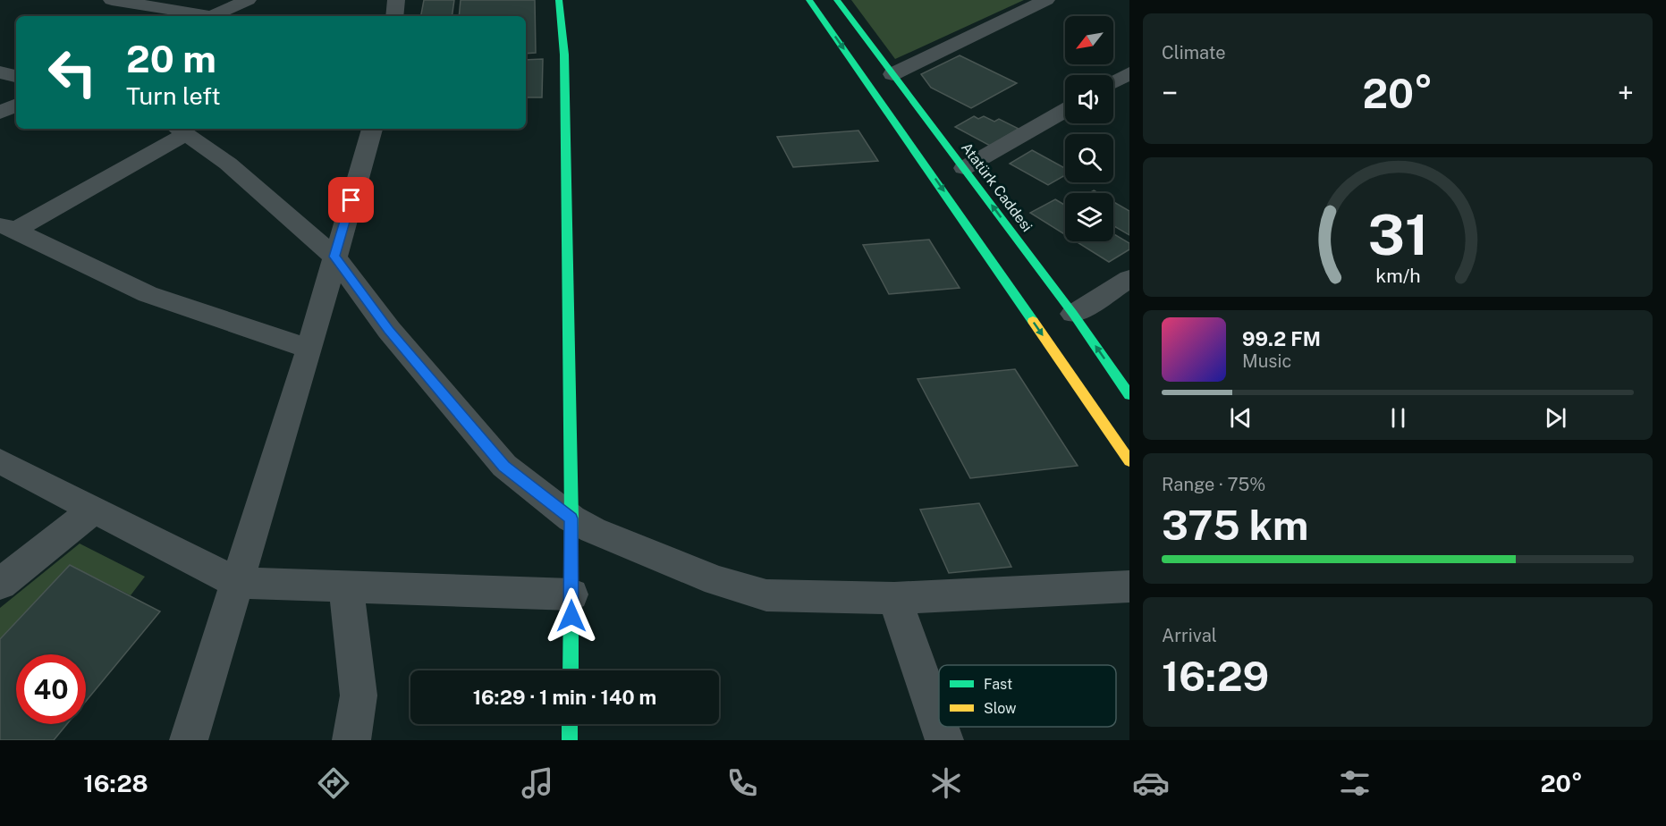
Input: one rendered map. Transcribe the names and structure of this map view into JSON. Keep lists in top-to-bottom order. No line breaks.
{"streets":{"main road":["Atatürk Caddesi"]},"legend":["Fast","Slow"],"north":"bottom left","page":{"tile":["Climate",["Range · 75%","375 km"],["Arrival","16:29"]],"turn":["20 m","Turn left"],"heat":["−","20°","+"],"song":["99.2 FM","Music"],"limit":"40","trip":"16:29 · 1 min · 140 m","tabs":["16:28","20°"],"gauge":["31","km/h"]}}
